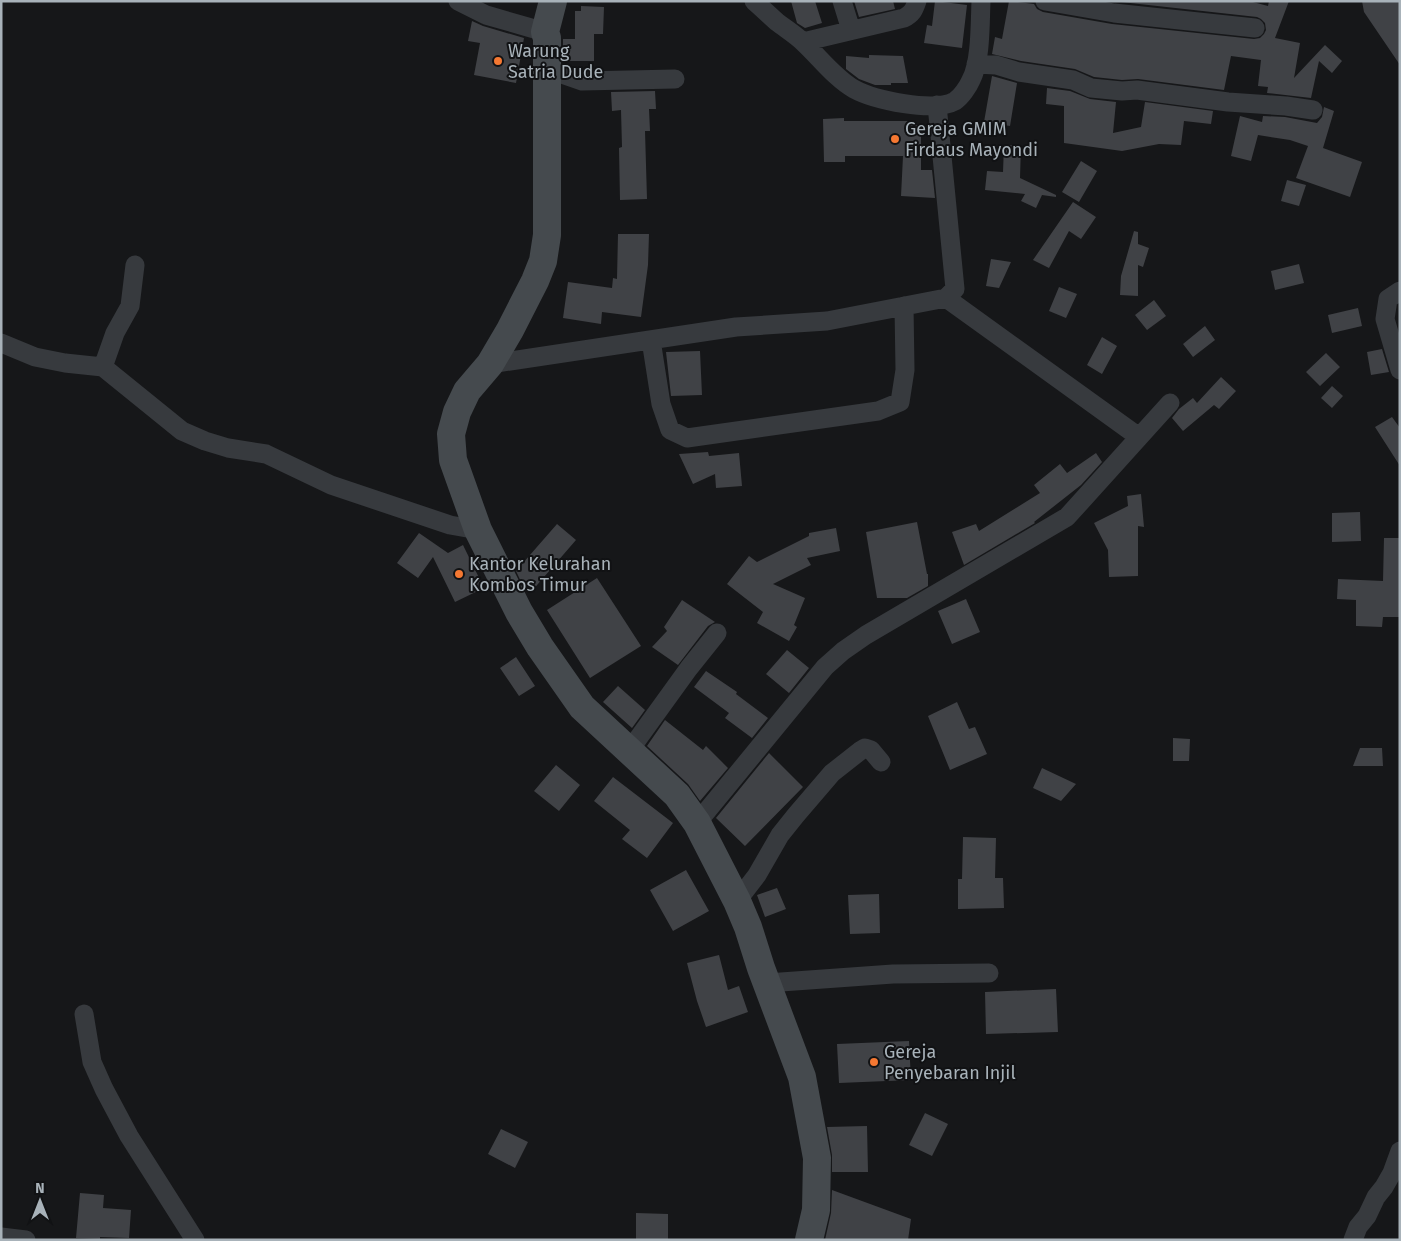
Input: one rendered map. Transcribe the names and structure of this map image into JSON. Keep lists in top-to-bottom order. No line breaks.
{"places":["Warung Satria Dude","Gereja GMIM Firdaus Mayondi","Kantor Kelurahan Kombos Timur","Gereja Penyebaran Injil"],"north":"top"}
